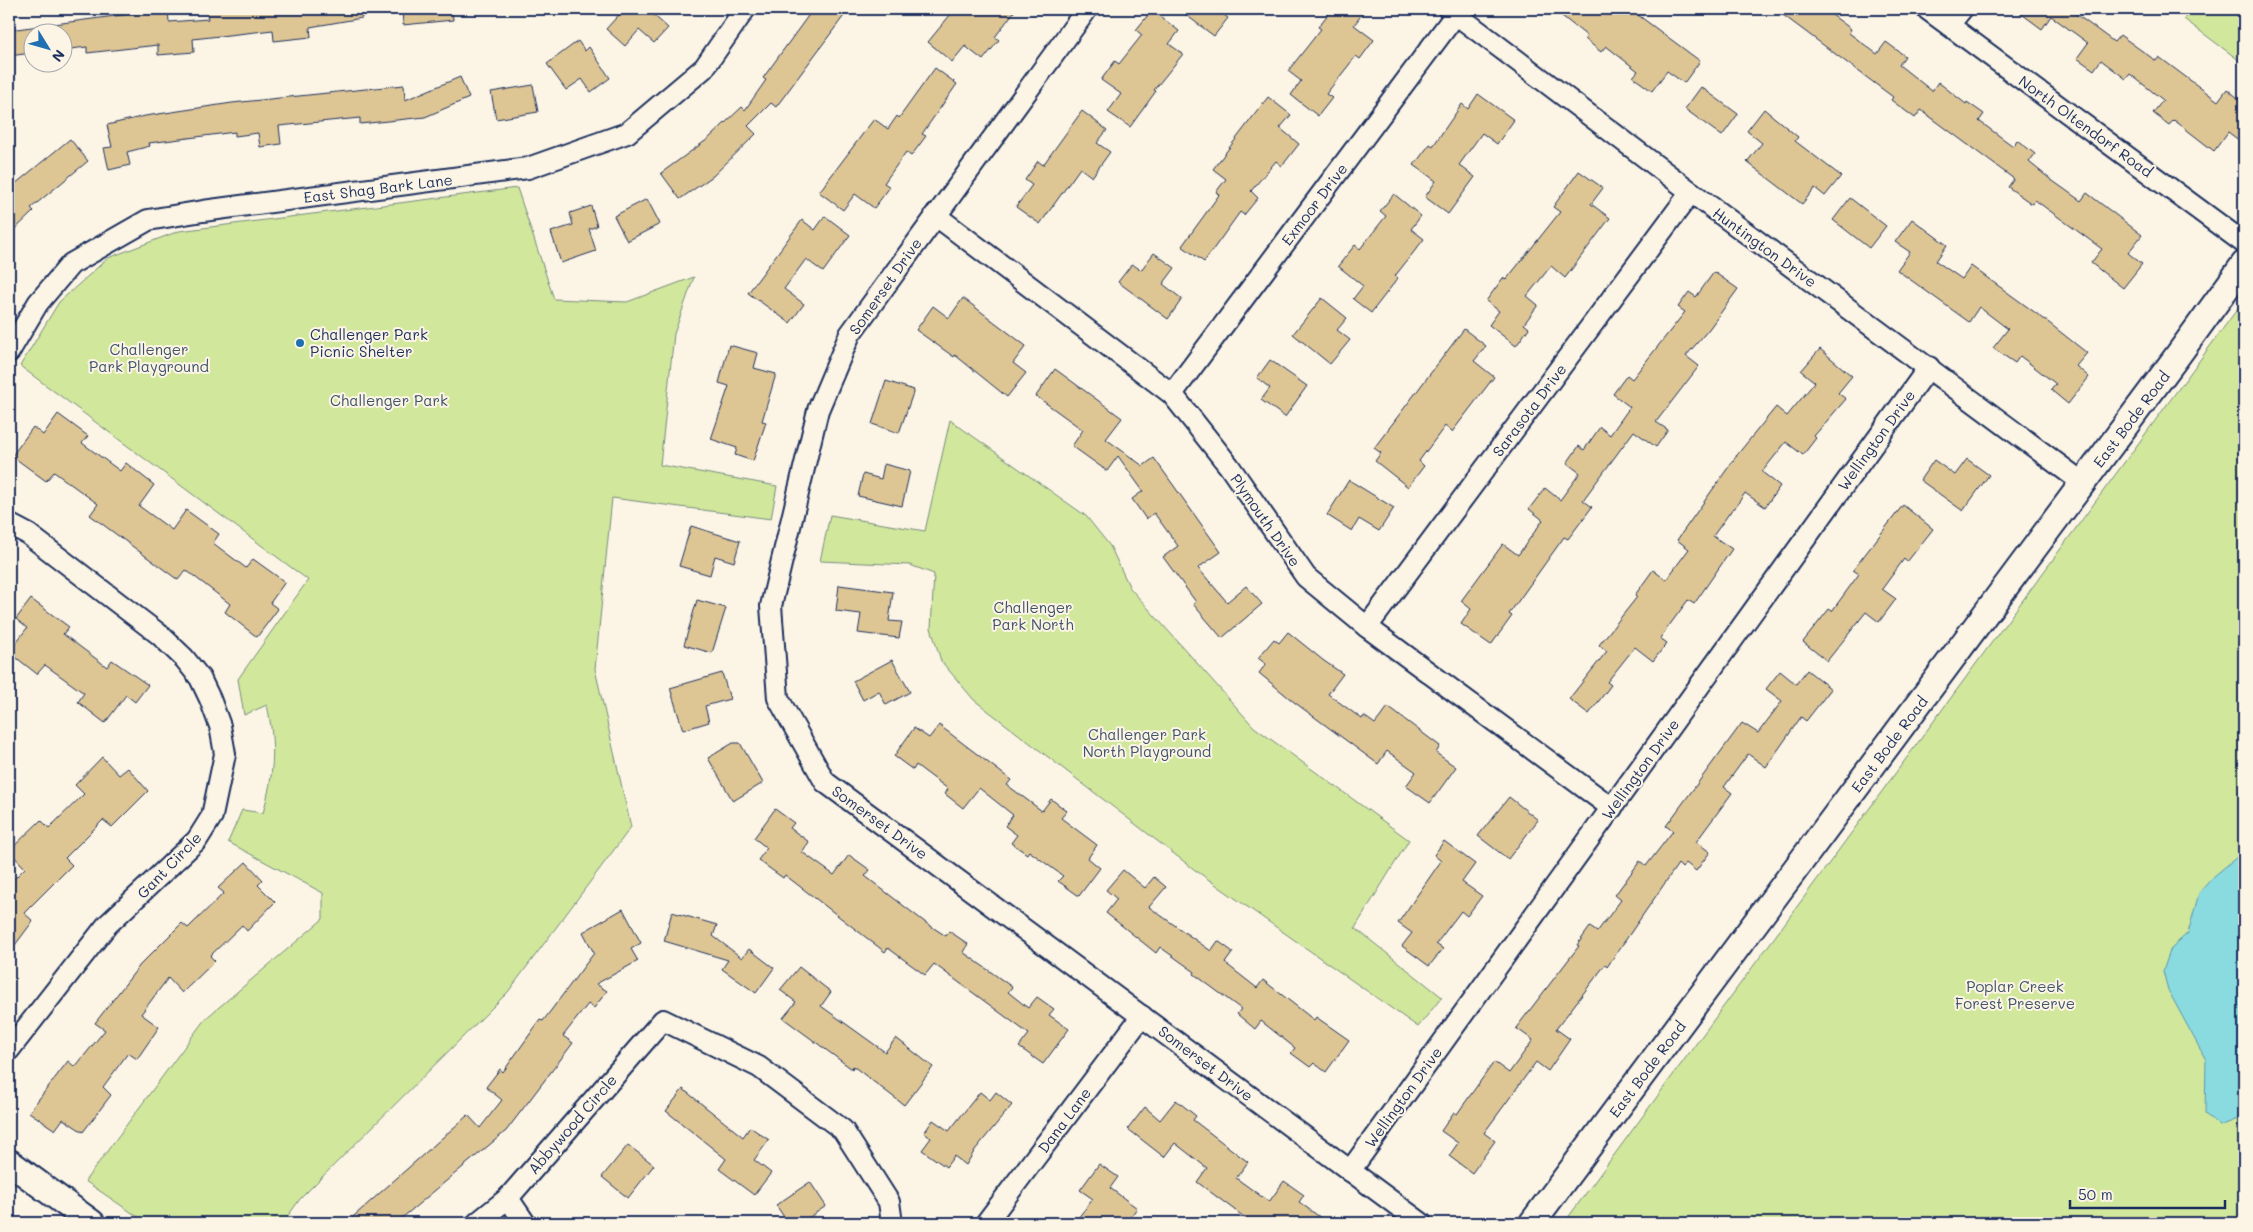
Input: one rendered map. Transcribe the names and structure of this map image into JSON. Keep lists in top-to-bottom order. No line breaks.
{"streets":{"street":["North Oltendorf Road","East Shag Bark Lane","Exmoor Drive","Huntington Drive","Somerset Drive","Sarasota Drive","East Bode Road","Wellington Drive","Plymouth Drive","Gant Circle","Dana Lane","Abbywood Circle"]},"crossings":[["Exmoor Drive","Huntington Drive"],["Exmoor Drive","Plymouth Drive"],["Huntington Drive","Sarasota Drive"],["Huntington Drive","East Bode Road"],["Huntington Drive","Wellington Drive"],["Somerset Drive","Wellington Drive"],["Somerset Drive","Plymouth Drive"],["Somerset Drive","Dana Lane"],["Sarasota Drive","Plymouth Drive"],["Wellington Drive","Plymouth Drive"]],"parks":["Challenger Park Playground","Challenger Park","Challenger Park North","Challenger Park North Playground","Poplar Creek Forest Preserve"],"places":["Challenger Park Picnic Shelter"],"scale_bar":"50 m","north":"bottom right"}
